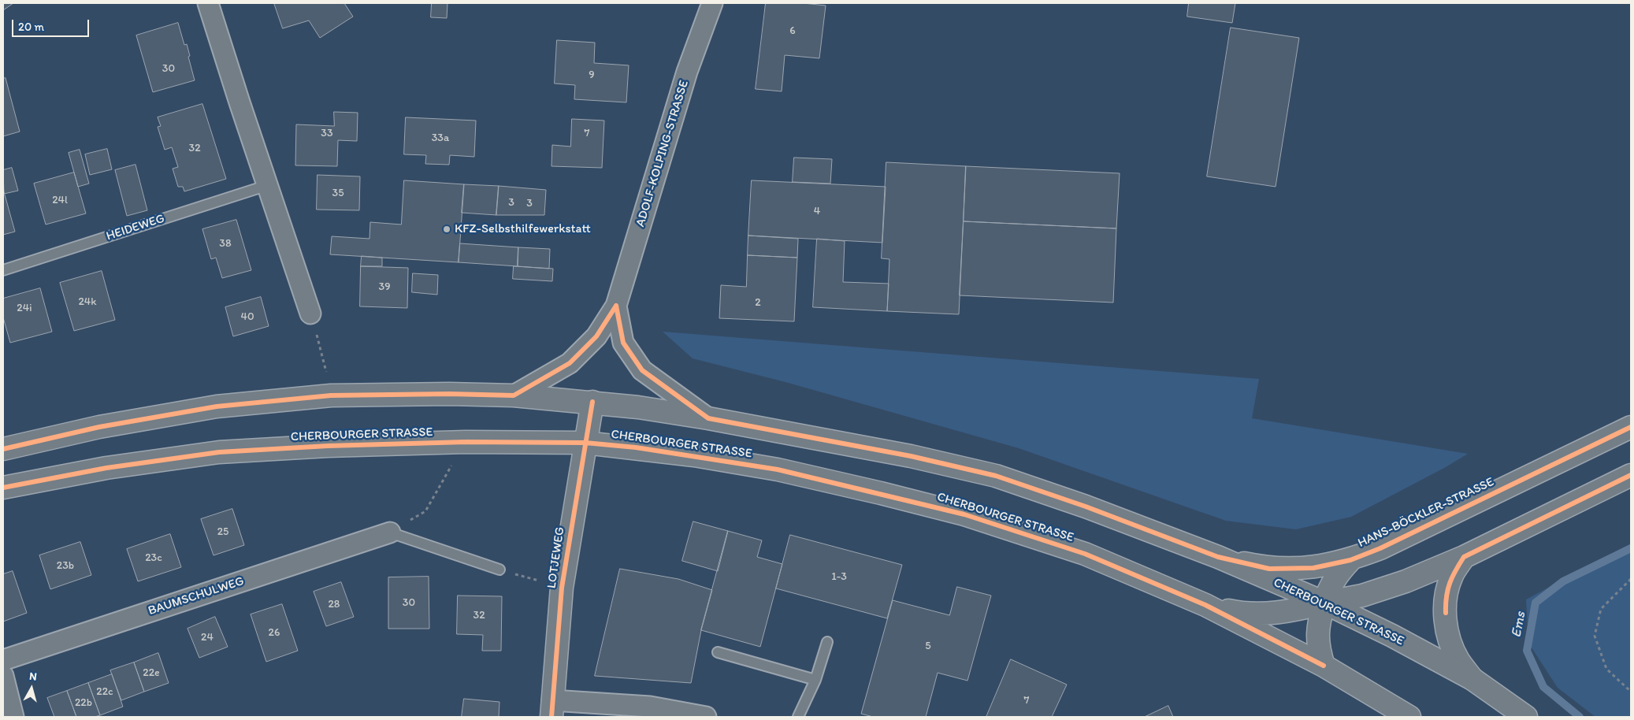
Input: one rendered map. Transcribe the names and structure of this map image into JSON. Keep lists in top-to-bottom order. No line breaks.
{"streets":{"main road":["CHERBOURGER STRASSE","HANS-BÖCKLER-STRASSE","LOTJEWEG"],"street":["ADOLF-KOLPING-STRASSE","BAUMSCHULWEG"],"lane":["HEIDEWEG"]},"crossings":[["ADOLF-KOLPING-STRASSE","CHERBOURGER STRASSE"],["CHERBOURGER STRASSE","HANS-BÖCKLER-STRASSE"],["CHERBOURGER STRASSE","LOTJEWEG"]],"water":["Ems"],"places":["KFZ-Selbsthilfewerkstatt"],"house_numbers":["6","30","9","33","7","33a","32","35","24l","3","3","4","38","39","24k","2","24i","40","25","23c","23b","1-3","30","28","32","26","24","5","22e","22c","7","22b"],"scale_bar":"20 m","north":"top"}
